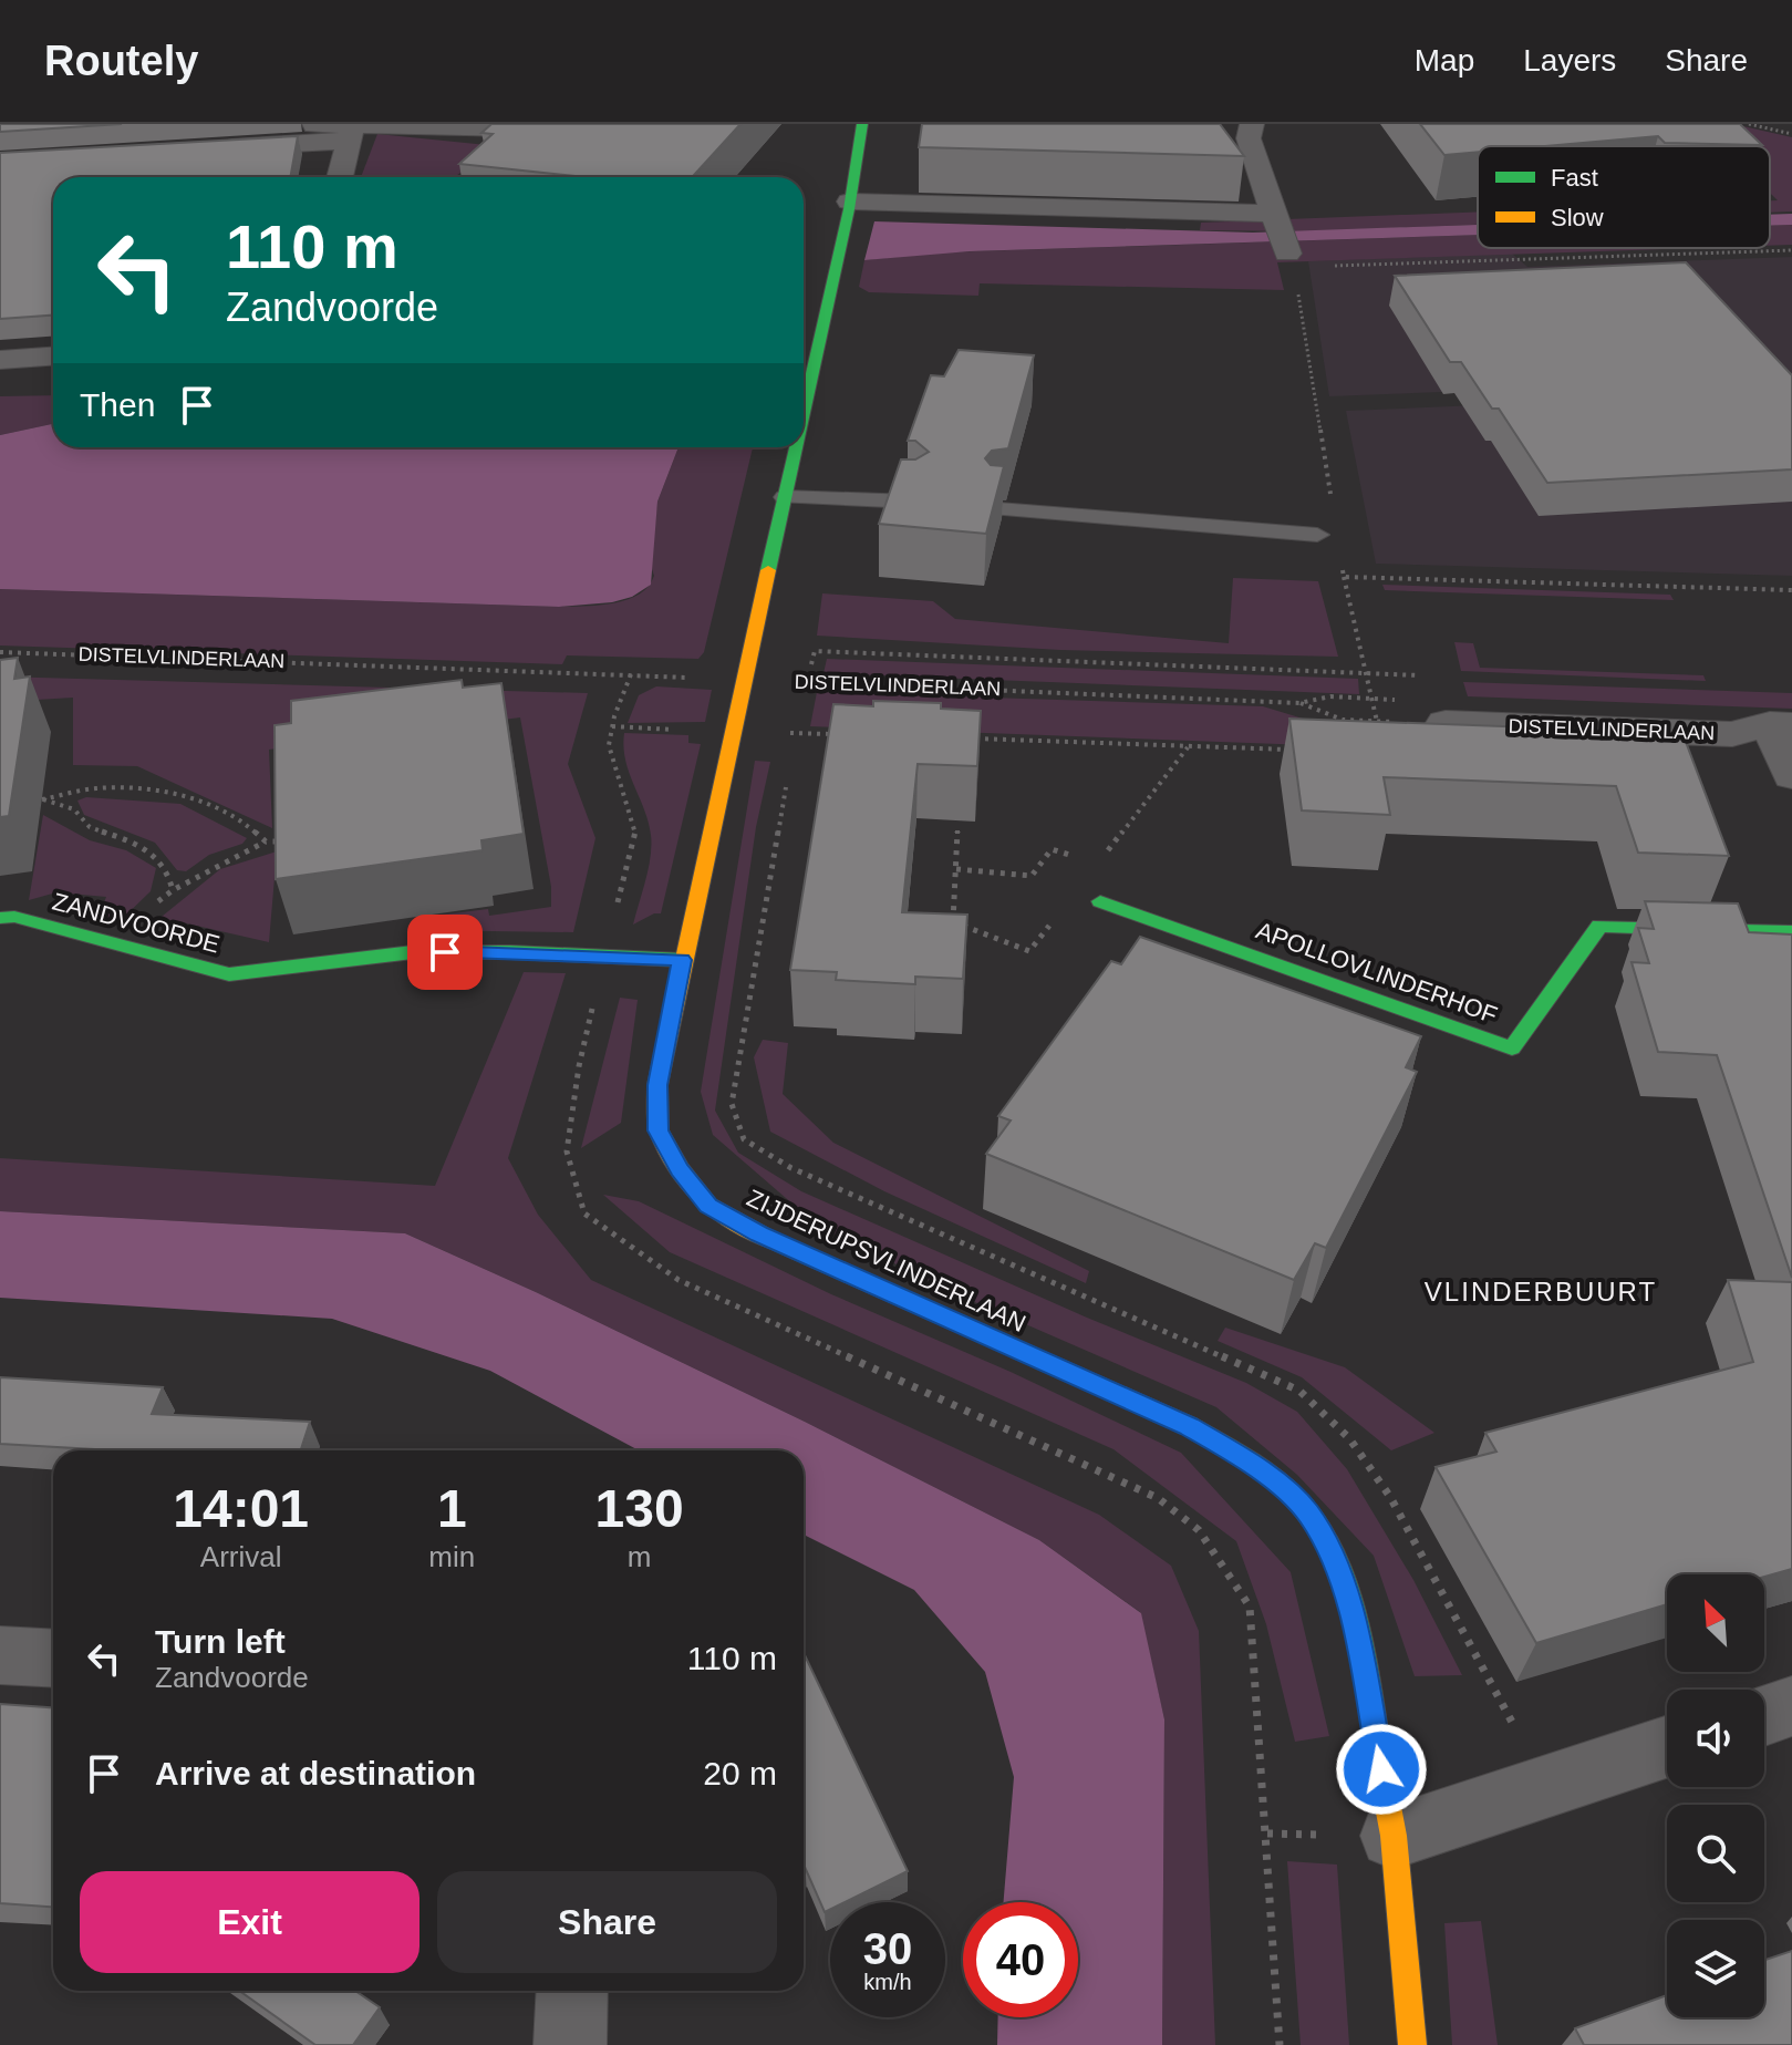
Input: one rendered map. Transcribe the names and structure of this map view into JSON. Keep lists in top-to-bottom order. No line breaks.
{"streets":{"street":["DISTELVLINDERLAAN","ZANDVOORDE","APOLLOVLINDERHOF","ZIJDERUPSVLINDERLAAN"]},"crossings":[["DISTELVLINDERLAAN","ZIJDERUPSVLINDERLAAN"],["ZANDVOORDE","ZIJDERUPSVLINDERLAAN"]],"districts":["VLINDERBUURT"],"legend":["Fast","Slow"],"north":"top left","page":{"header":"Routely","nav":["Map","Layers","Share"],"turn":["110 m","Zandvoorde"],"then":"Then","eta":["14:01","Arrival","1","min","130","m"],"list":[{"name":"Turn left","note":"Zandvoorde","value":"110 m"},{"name":"Arrive at destination","value":"20 m"}],"buttons":["Exit","Share"],"speed":"30 km/h","limit":"40"}}
